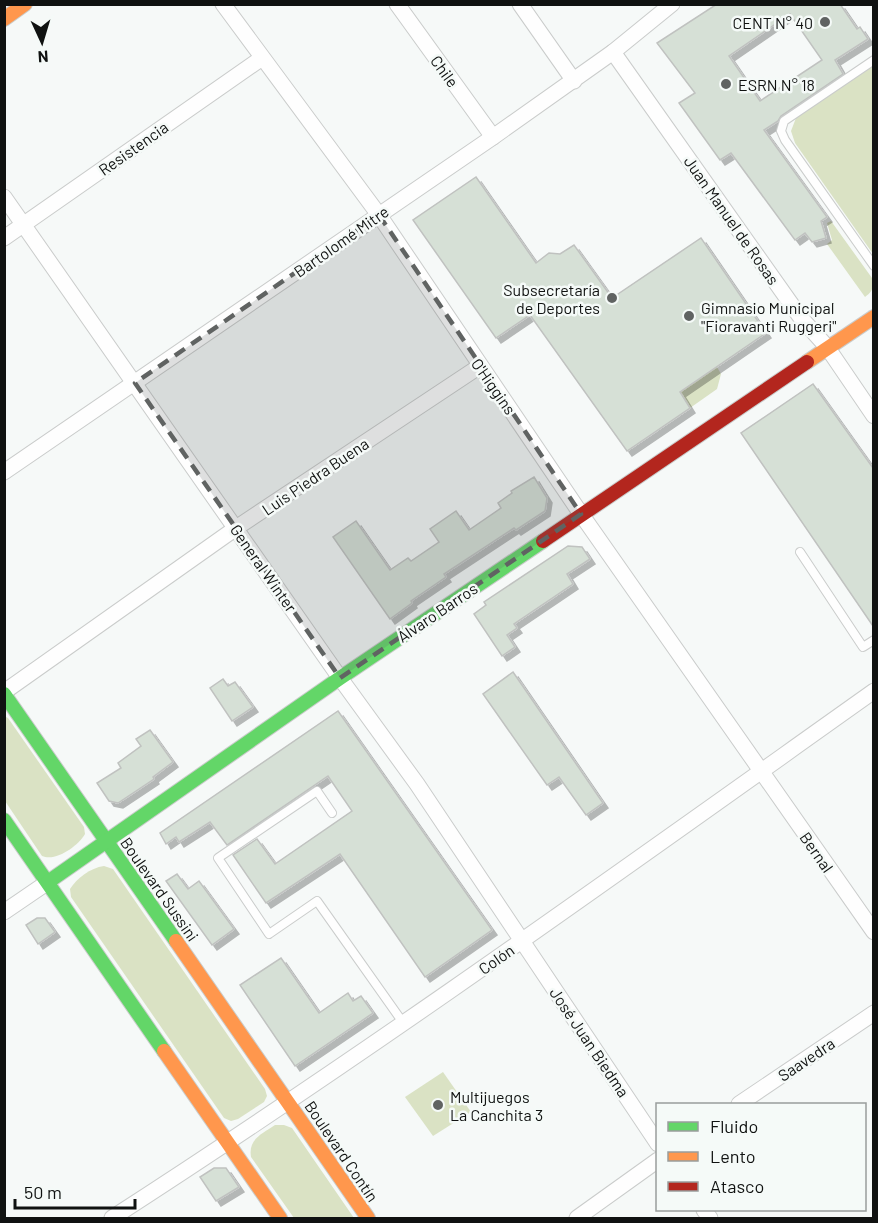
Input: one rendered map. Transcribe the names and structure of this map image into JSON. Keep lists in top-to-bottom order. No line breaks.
{"streets":{"main road":["Álvaro Barros","Boulevard Sussini","Boulevard Contín"],"street":["Chile","Resistencia","Juan Manuel de Rosas","Bartolomé Mitre","O'Higgins","Luis Piedra Buena","General Winter","Bernal","Colón","José Juan Biedma","Saavedra"]},"crossings":[["Chile","Bartolomé Mitre"],["Resistencia","O'Higgins"],["Resistencia","General Winter"],["Juan Manuel de Rosas","Bartolomé Mitre"],["Juan Manuel de Rosas","Álvaro Barros"],["Bartolomé Mitre","O'Higgins"],["Bartolomé Mitre","General Winter"],["O'Higgins","Luis Piedra Buena"],["O'Higgins","Álvaro Barros"],["O'Higgins","Bernal"],["O'Higgins","Colón"],["Luis Piedra Buena","General Winter"],["Luis Piedra Buena","Boulevard Sussini"],["General Winter","Álvaro Barros"],["General Winter","Colón"],["General Winter","José Juan Biedma"],["Álvaro Barros","Boulevard Sussini"],["Bernal","Colón"],["Boulevard Sussini","Colón"],["Boulevard Sussini","Boulevard Contín"],["Colón","José Juan Biedma"],["Colón","Boulevard Contín"]],"places":["CENT N° 40","ESRN N° 18","Subsecretaría de Deportes","Gimnasio Municipal \"Fioravanti Ruggeri\"","Multijuegos La Canchita 3"],"legend":["Fluido","Lento","Atasco"],"scale_bar":"50 m","north":"bottom"}
